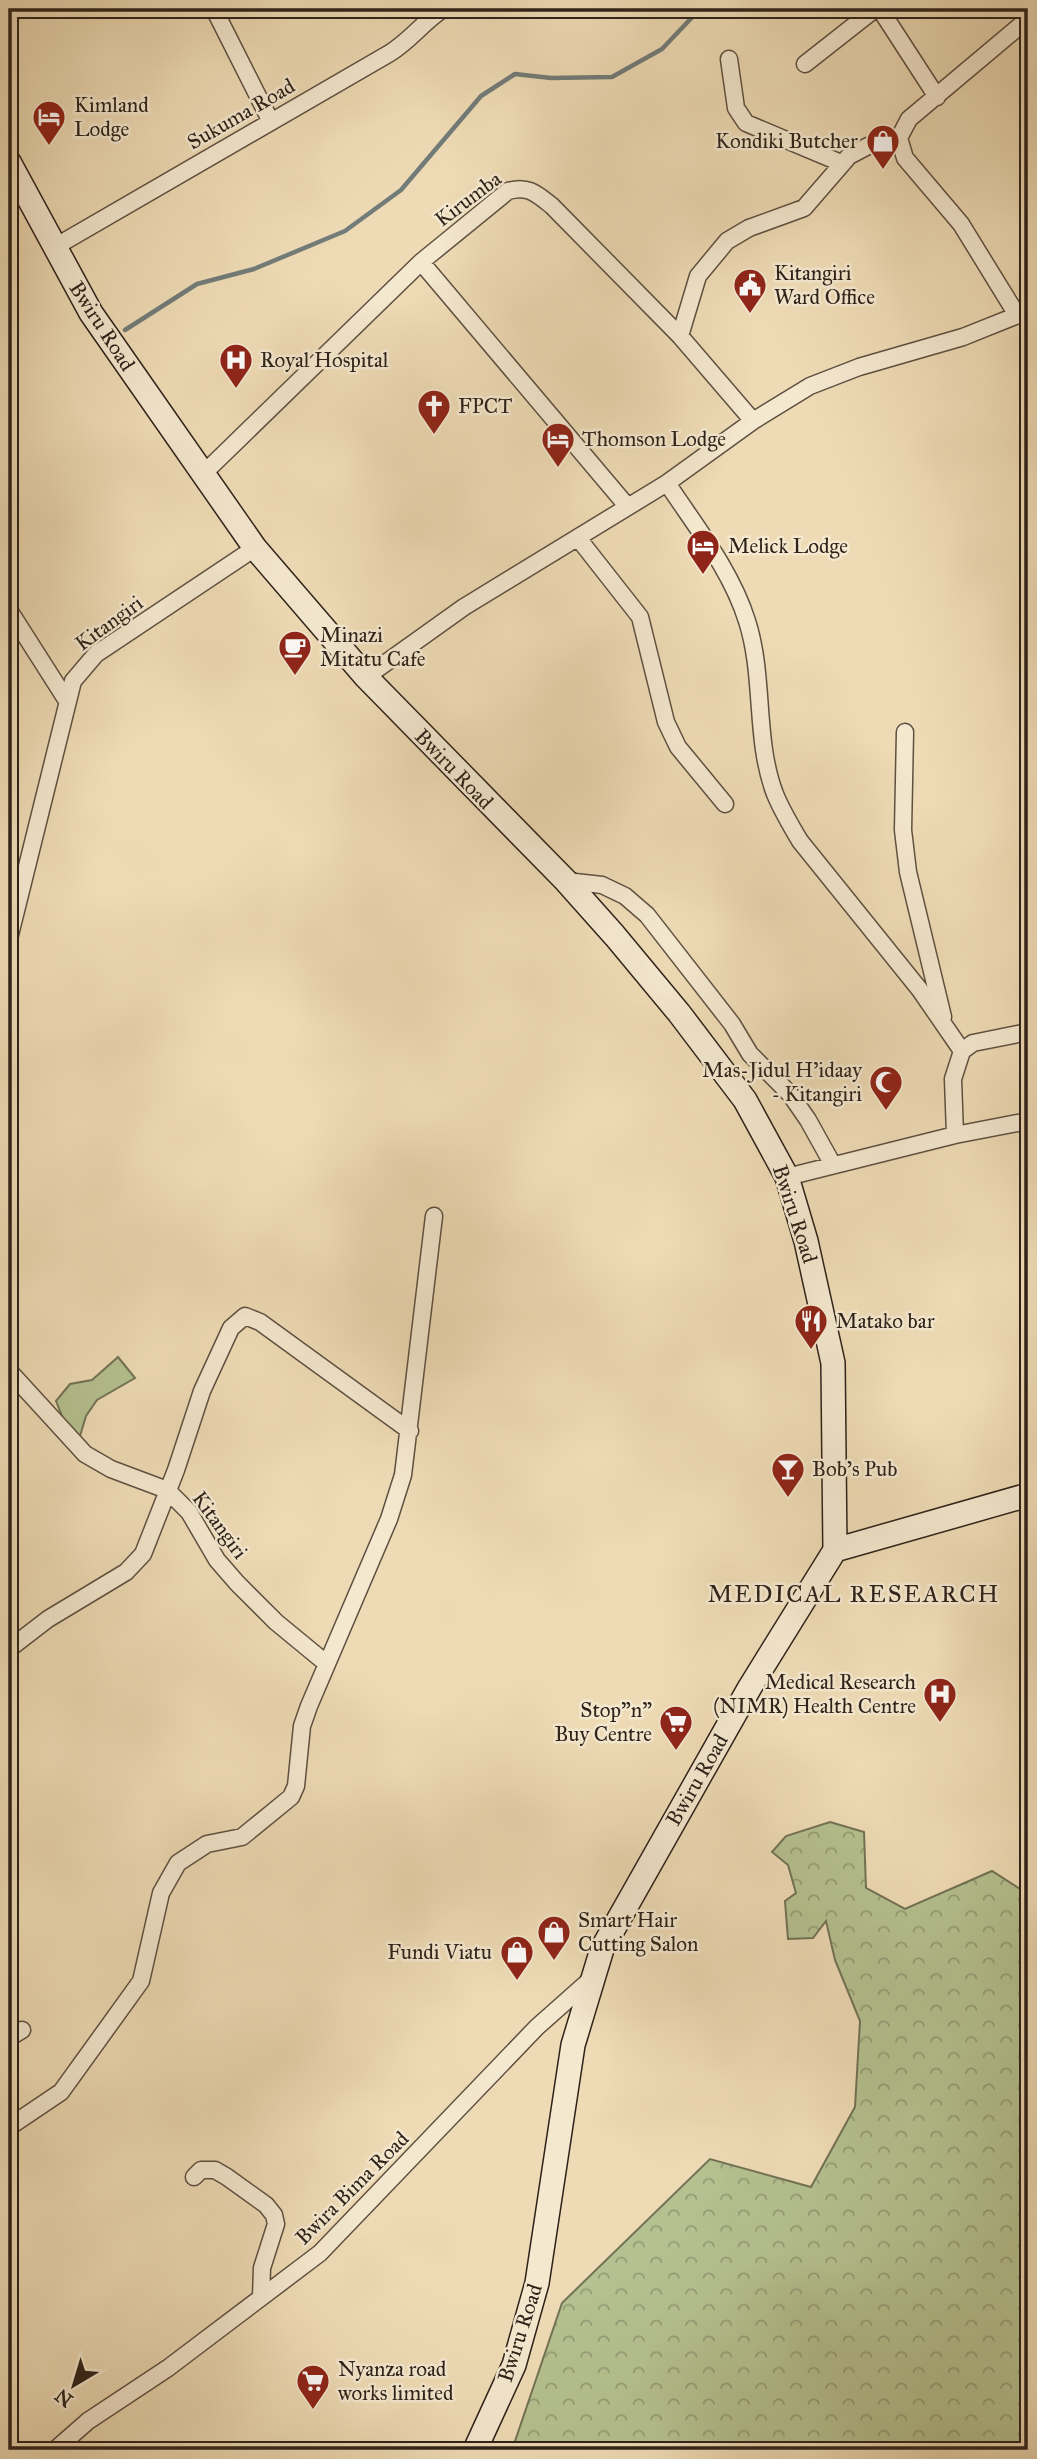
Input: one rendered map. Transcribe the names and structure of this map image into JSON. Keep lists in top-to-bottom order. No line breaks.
{"streets":{"main road":["Bwiru Road"],"street":["Sukuma Road","Kirumba","Kitangiri","Bwira Bima Road"]},"crossings":[["Sukuma Road","Bwiru Road"],["Kirumba","Bwiru Road"],["Bwiru Road","Kitangiri"],["Bwiru Road","Bwira Bima Road"]],"districts":["MEDICAL RESEARCH"],"places":{"hotel":["Kimland Lodge","Thomson Lodge","Melick Lodge"],"shop":["Kondiki Butcher","Smart Hair Cutting Salon","Fundi Viatu"],"public building":["Kitangiri Ward Office"],"hospital":["Royal Hospital","Medical Research (NIMR) Health Centre"],"church":["FPCT"],"cafe":["Minazi Mitatu Cafe"],"mosque":["Mas-Jidul H'idaay - Kitangiri"],"restaurant":["Matako bar"],"bar":["Bob's Pub"],"supermarket":["Stop\"n\" Buy Centre","Nyanza road works limited"]},"north":"bottom left"}
